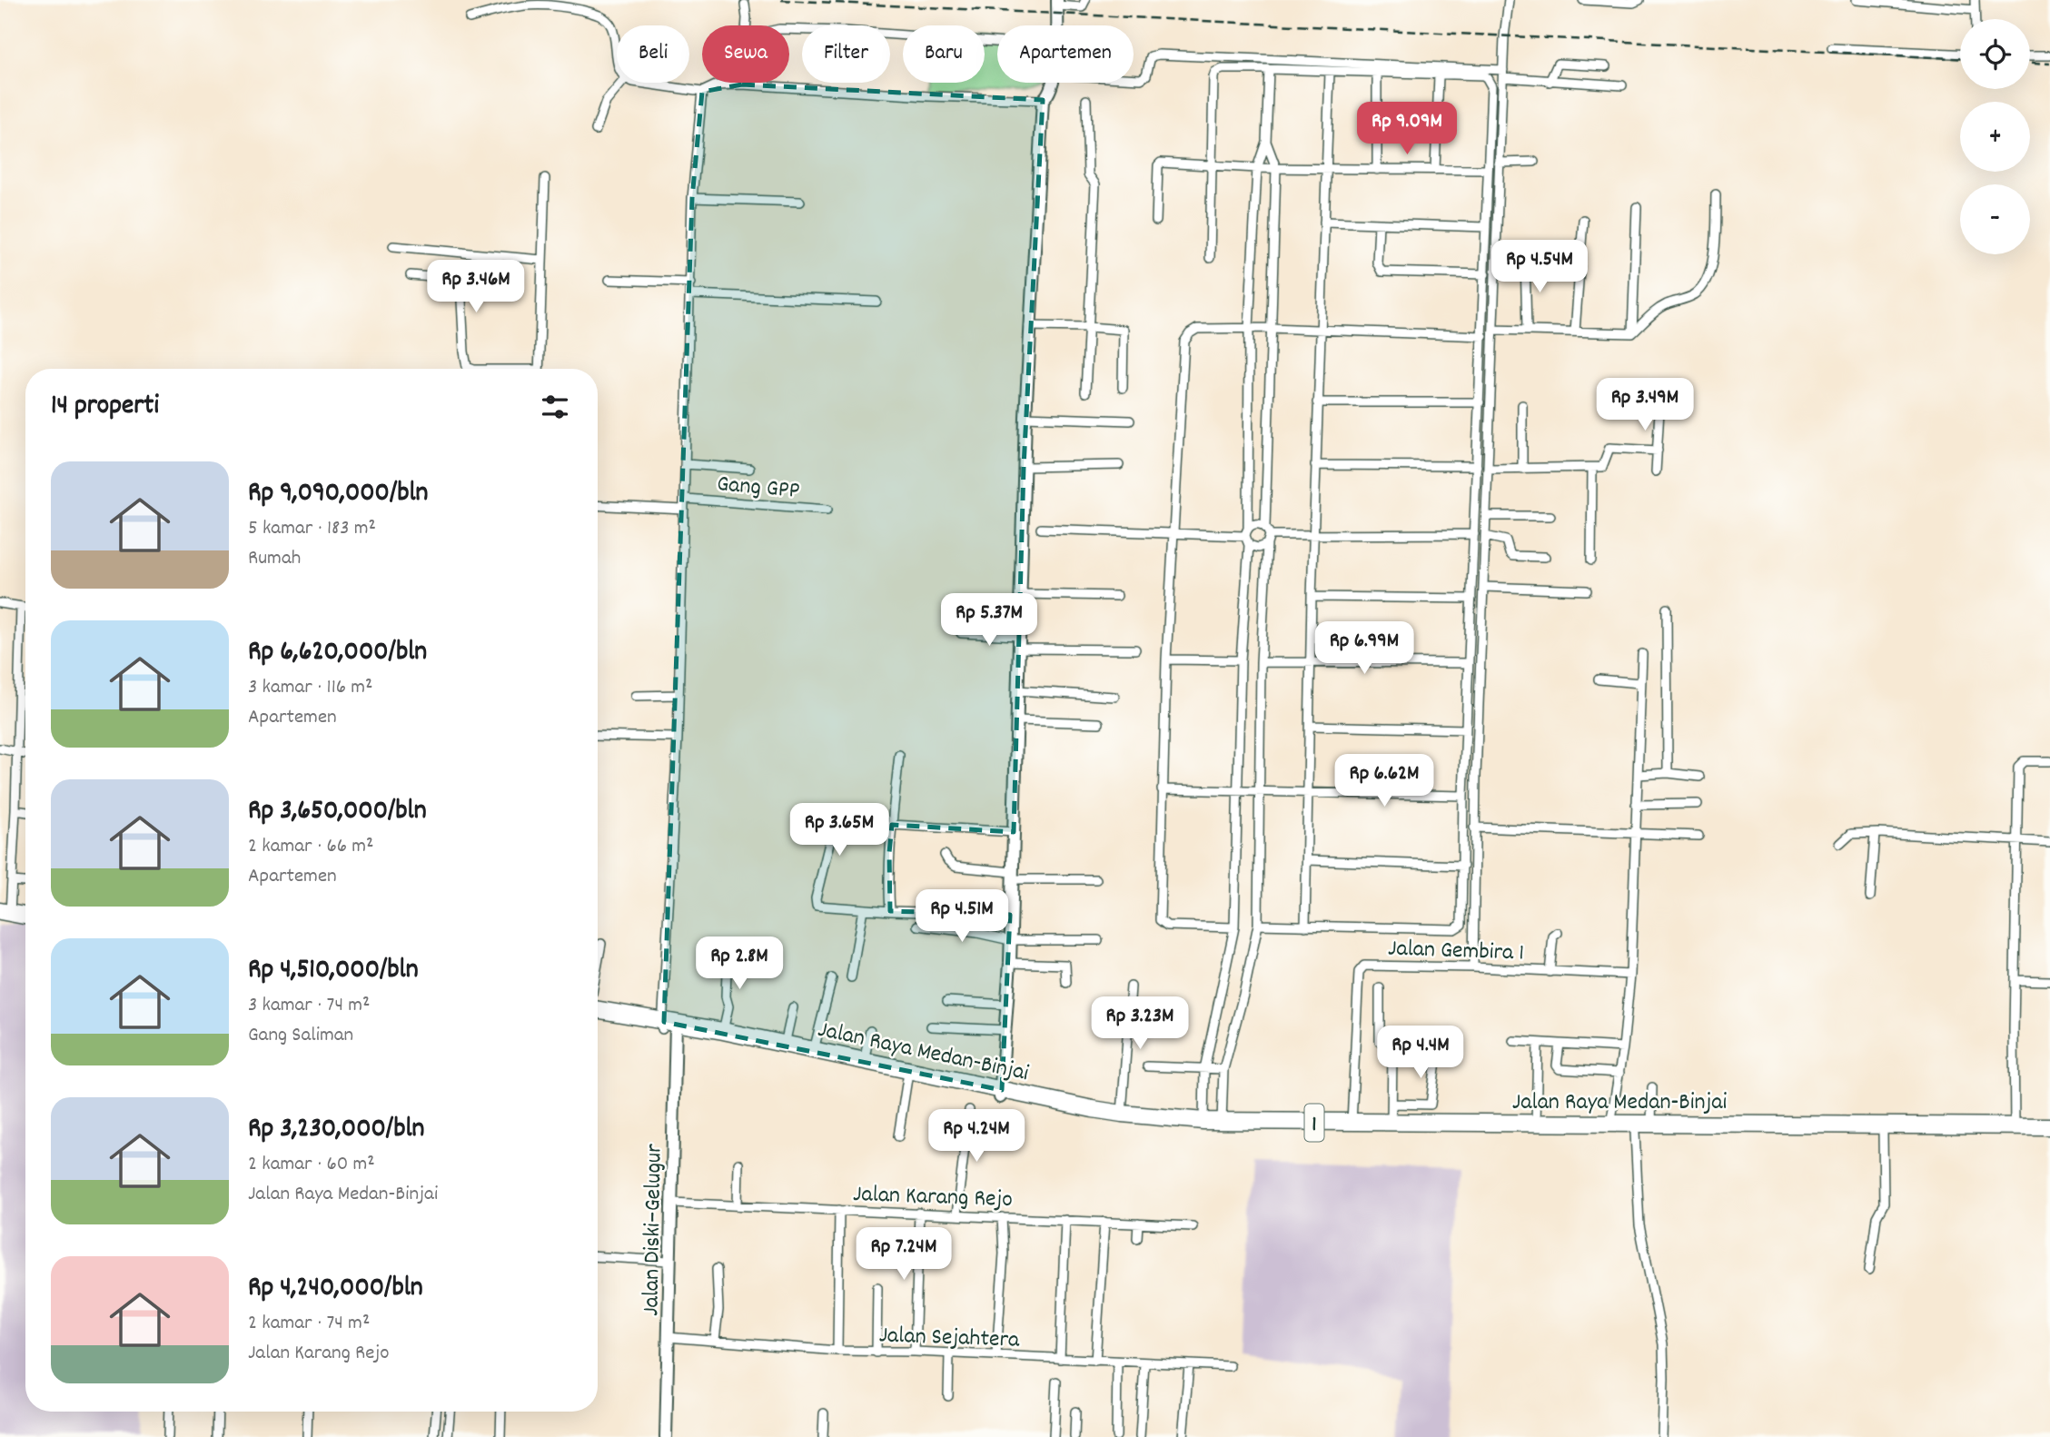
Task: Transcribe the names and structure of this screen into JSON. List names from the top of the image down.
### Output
{
  "streets": {
    "highway": ["Jalan Raya Medan-Binjai", "1"],
    "main road": ["Jalan Diski–Gelugur"],
    "street": [
      "Gang GPP",
      "Jalan Gembira 1",
      "Jalan Karang Rejo",
      "Jalan Sejahtera"
    ]
  },
  "crossings": [
    ["Jalan Gembira 1", "Jalan Raya Medan-Binjai"],
    ["Jalan Raya Medan-Binjai", "Jalan Diski–Gelugur"],
    ["Jalan Karang Rejo", "Jalan Diski–Gelugur"],
    ["Jalan Diski–Gelugur", "Jalan Sejahtera"]
  ],
  "page": {
    "map_buttons": ["+", "−"],
    "chip": [
      "Beli",
      "Sewa",
      "Filter",
      "Baru",
      "Apartemen"
    ],
    "price": [
      "Rp 9.09M",
      "Rp 4.54M",
      "Rp 3.46M",
      "Rp 3.49M",
      "Rp 5.37M",
      "Rp 6.99M",
      "Rp 6.62M",
      "Rp 3.65M",
      "Rp 4.51M",
      "Rp 2.8M",
      "Rp 3.23M",
      "Rp 4.4M",
      "Rp 4.24M",
      "Rp 7.24M"
    ],
    "heading": "14 properti",
    "list": [
      {
        "name": "Rp 9,090,000/bln",
        "note": "5 kamar · 183 m² · Rumah"
      },
      {
        "name": "Rp 6,620,000/bln",
        "note": "3 kamar · 116 m² · Apartemen"
      },
      {
        "name": "Rp 3,650,000/bln",
        "note": "2 kamar · 66 m² · Apartemen"
      },
      {
        "name": "Rp 4,510,000/bln",
        "note": "3 kamar · 74 m² · Gang Saliman"
      },
      {
        "name": "Rp 3,230,000/bln",
        "note": "2 kamar · 60 m² · Jalan Raya Medan-Binjai"
      },
      {
        "name": "Rp 4,240,000/bln",
        "note": "2 kamar · 74 m² · Jalan Karang Rejo"
      }
    ]
  }
}
